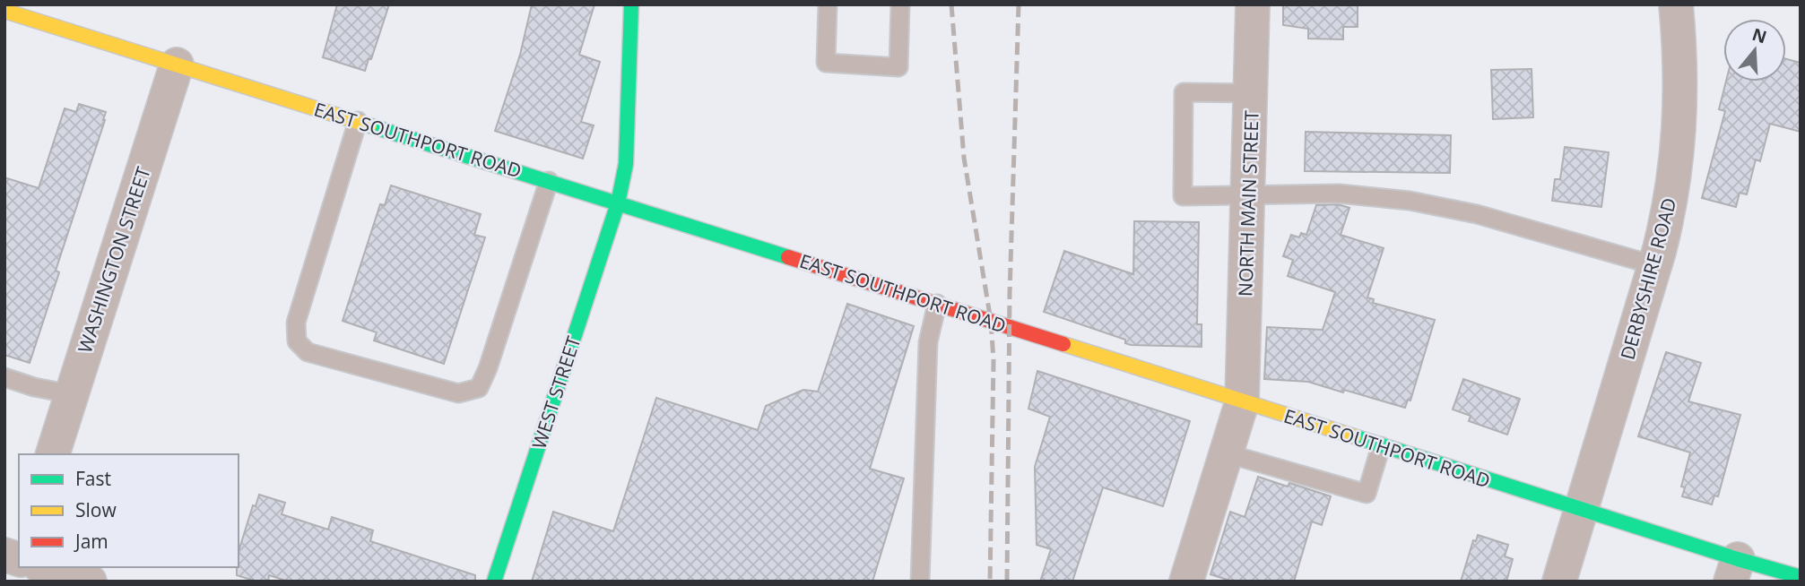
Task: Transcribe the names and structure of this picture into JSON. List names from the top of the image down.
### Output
{
  "streets": {
    "main road": ["EAST SOUTHPORT ROAD", "WEST STREET"],
    "street": ["NORTH MAIN STREET", "WASHINGTON STREET", "DERBYSHIRE ROAD"]
  },
  "crossings": [
    ["EAST SOUTHPORT ROAD", "NORTH MAIN STREET"],
    ["EAST SOUTHPORT ROAD", "WASHINGTON STREET"],
    ["EAST SOUTHPORT ROAD", "DERBYSHIRE ROAD"],
    ["EAST SOUTHPORT ROAD", "WEST STREET"]
  ],
  "legend": ["Fast", "Slow", "Jam"],
  "north": "top"
}
